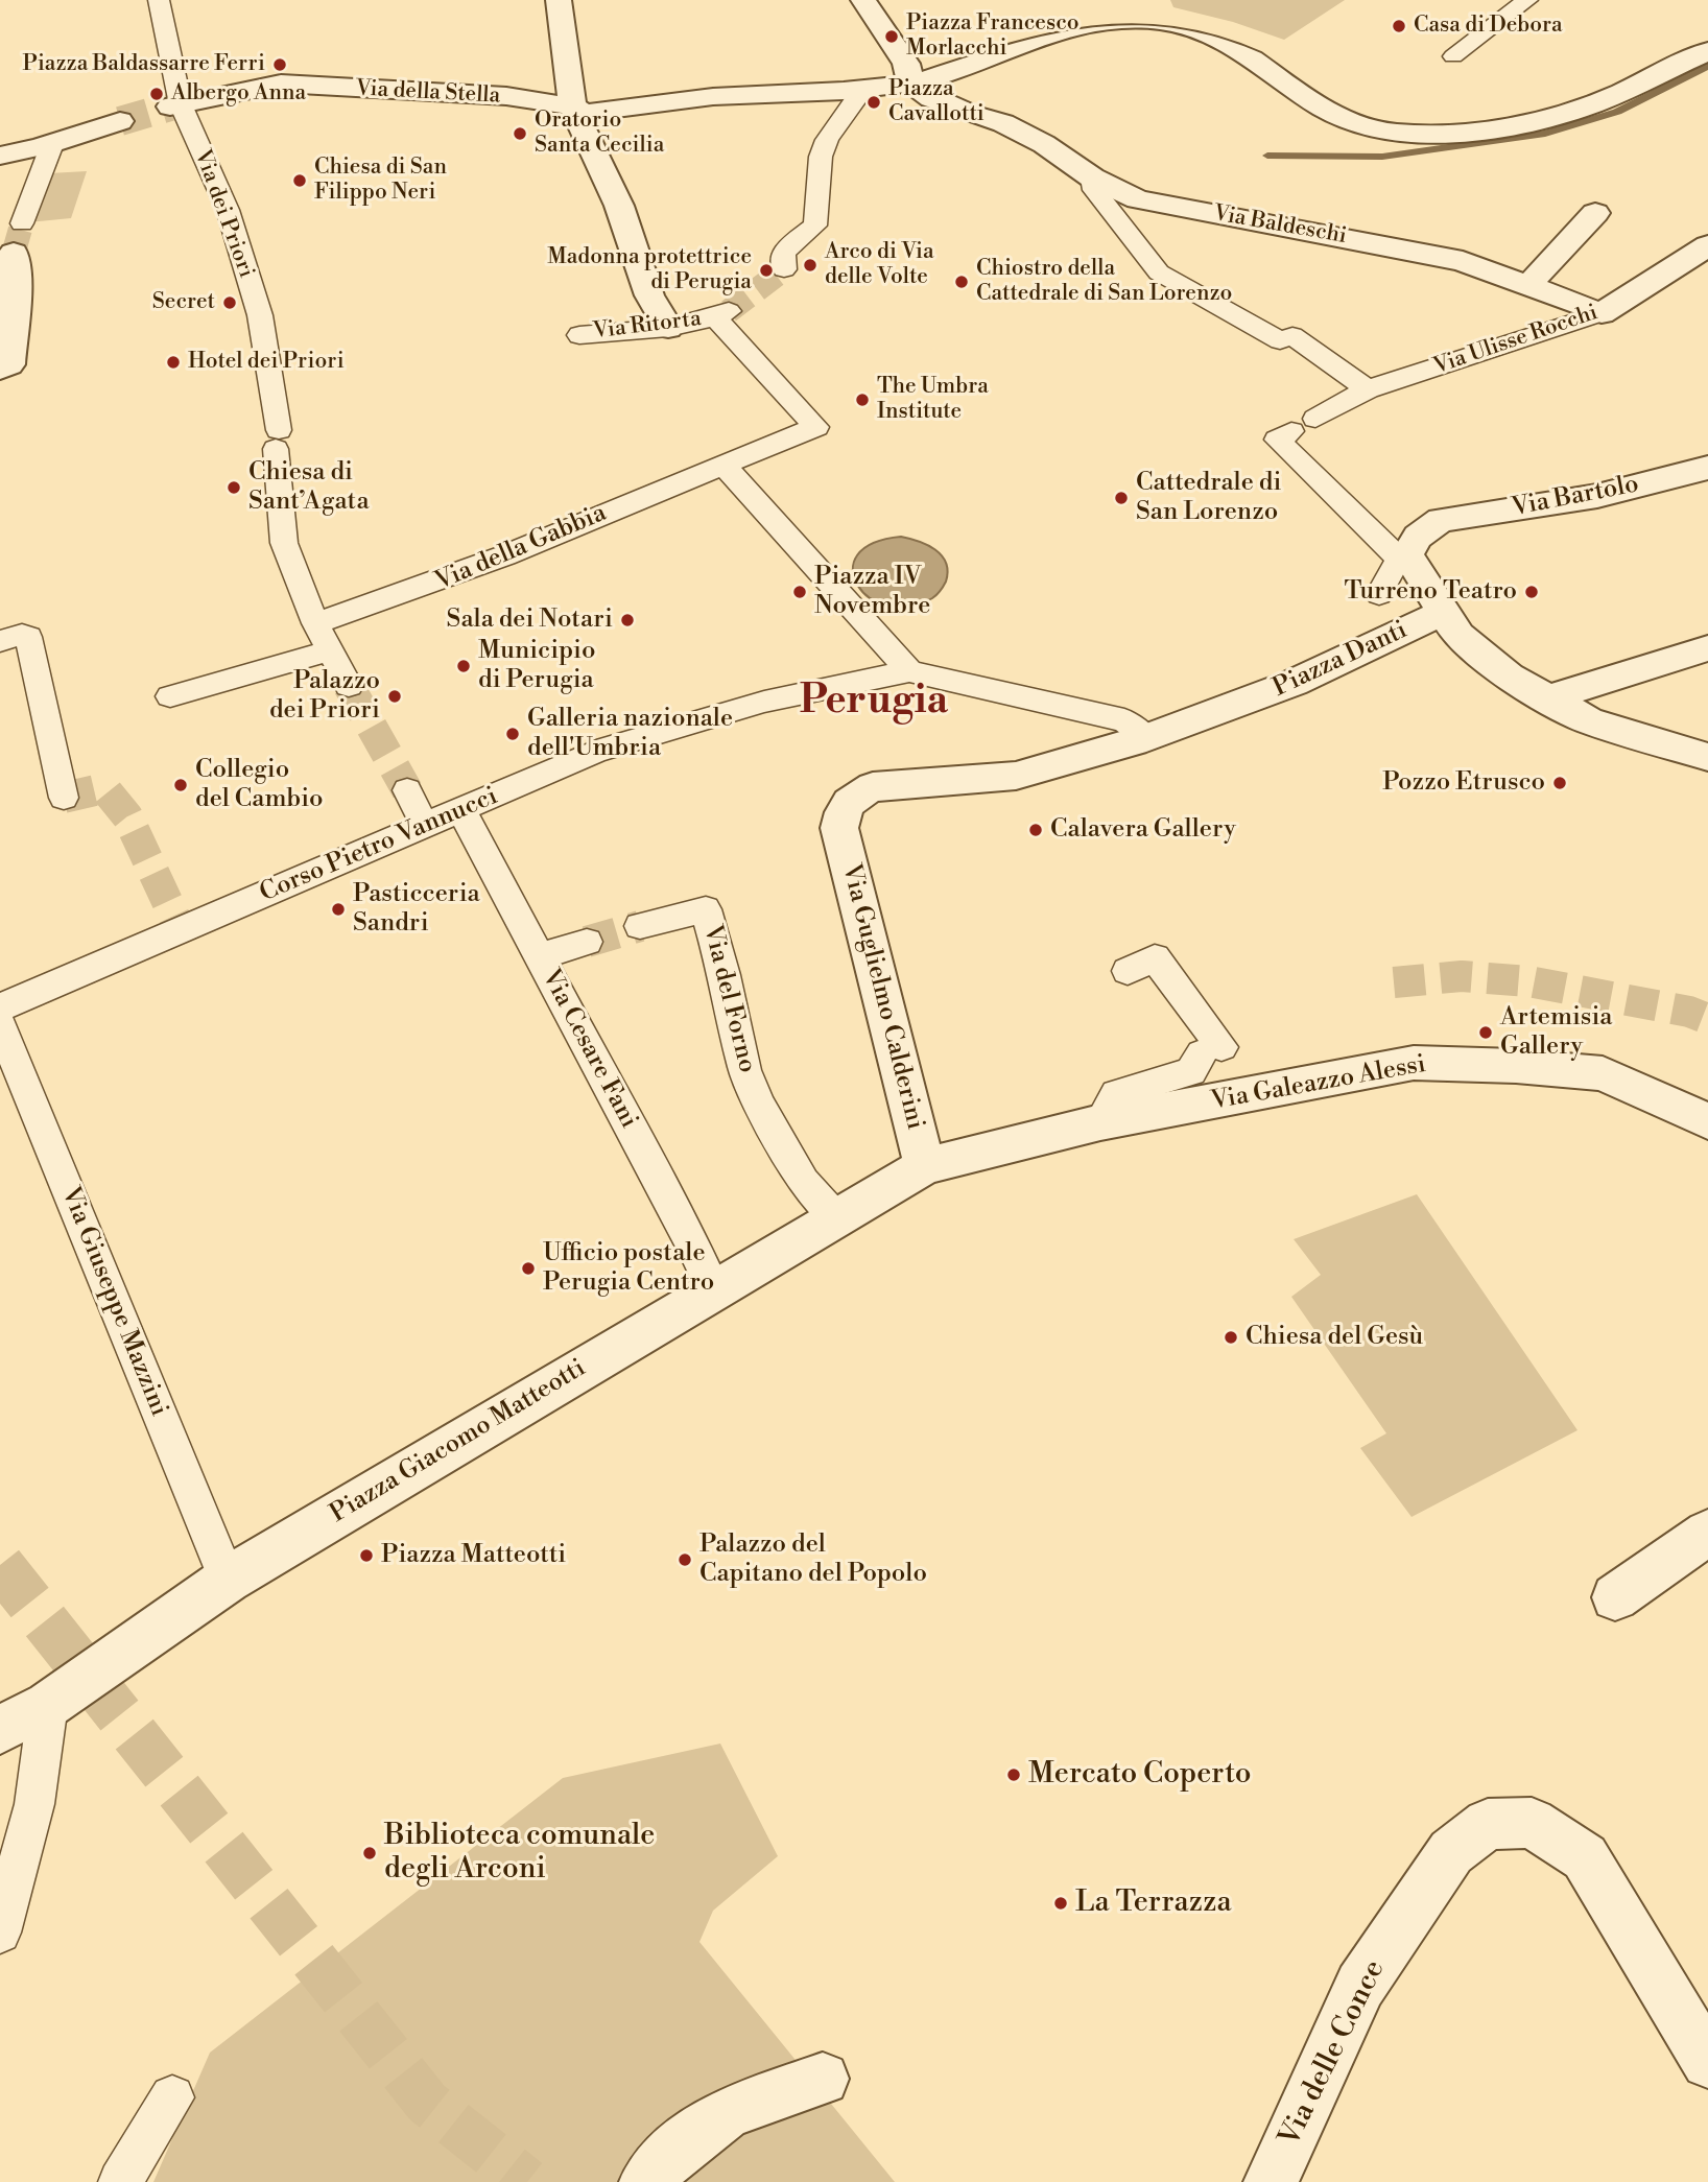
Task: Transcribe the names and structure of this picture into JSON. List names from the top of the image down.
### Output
{
  "streets": {
    "street": [
      "Via della Stella",
      "Via dei Priori",
      "Via Baldeschi",
      "Via Ritorta",
      "Via Ulisse Rocchi",
      "Via Bartolo",
      "Via della Gabbia",
      "Piazza Danti",
      "Corso Pietro Vannucci",
      "Via Guglielmo Calderini",
      "Via del Forno",
      "Via Cesare Fani",
      "Via Galeazzo Alessi",
      "Via Giuseppe Mazzini",
      "Piazza Giacomo Matteotti",
      "Via delle Conce"
    ]
  },
  "crossings": [
    ["Via della Stella", "Via dei Priori"],
    ["Via della Stella", "Via Baldeschi"],
    ["Via dei Priori", "Via della Gabbia"],
    ["Via Baldeschi", "Via Ulisse Rocchi"],
    ["Via Ritorta", "Via della Gabbia"],
    ["Via Bartolo", "Piazza Danti"],
    ["Piazza Danti", "Via Guglielmo Calderini"],
    ["Corso Pietro Vannucci", "Via Cesare Fani"],
    ["Via Guglielmo Calderini", "Via Galeazzo Alessi"],
    ["Via Guglielmo Calderini", "Piazza Giacomo Matteotti"],
    ["Via del Forno", "Piazza Giacomo Matteotti"],
    ["Via Cesare Fani", "Piazza Giacomo Matteotti"],
    ["Via Galeazzo Alessi", "Piazza Giacomo Matteotti"],
    ["Via Giuseppe Mazzini", "Piazza Giacomo Matteotti"]
  ],
  "districts": ["Perugia"],
  "places": [
    "Casa di Debora",
    "Piazza Francesco Morlacchi",
    "Piazza Baldassarre Ferri",
    "Albergo Anna",
    "Piazza Cavallotti",
    "Oratorio Santa Cecilia",
    "Chiesa di San Filippo Neri",
    "Arco di Via delle Volte",
    "Madonna protettrice di Perugia",
    "Chiostro della Cattedrale di San Lorenzo",
    "Secret",
    "Hotel dei Priori",
    "The Umbra Institute",
    "Chiesa di Sant’Agata",
    "Cattedrale di San Lorenzo",
    "Piazza IV Novembre",
    "Turreno Teatro",
    "Sala dei Notari",
    "Municipio di Perugia",
    "Palazzo dei Priori",
    "Galleria nazionale dell'Umbria",
    "Pozzo Etrusco",
    "Collegio del Cambio",
    "Calavera Gallery",
    "Pasticceria Sandri",
    "Artemisia Gallery",
    "Ufficio postale Perugia Centro",
    "Chiesa del Gesù",
    "Piazza Matteotti",
    "Palazzo del Capitano del Popolo",
    "Mercato Coperto",
    "Biblioteca comunale degli Arconi",
    "La Terrazza"
  ]
}
